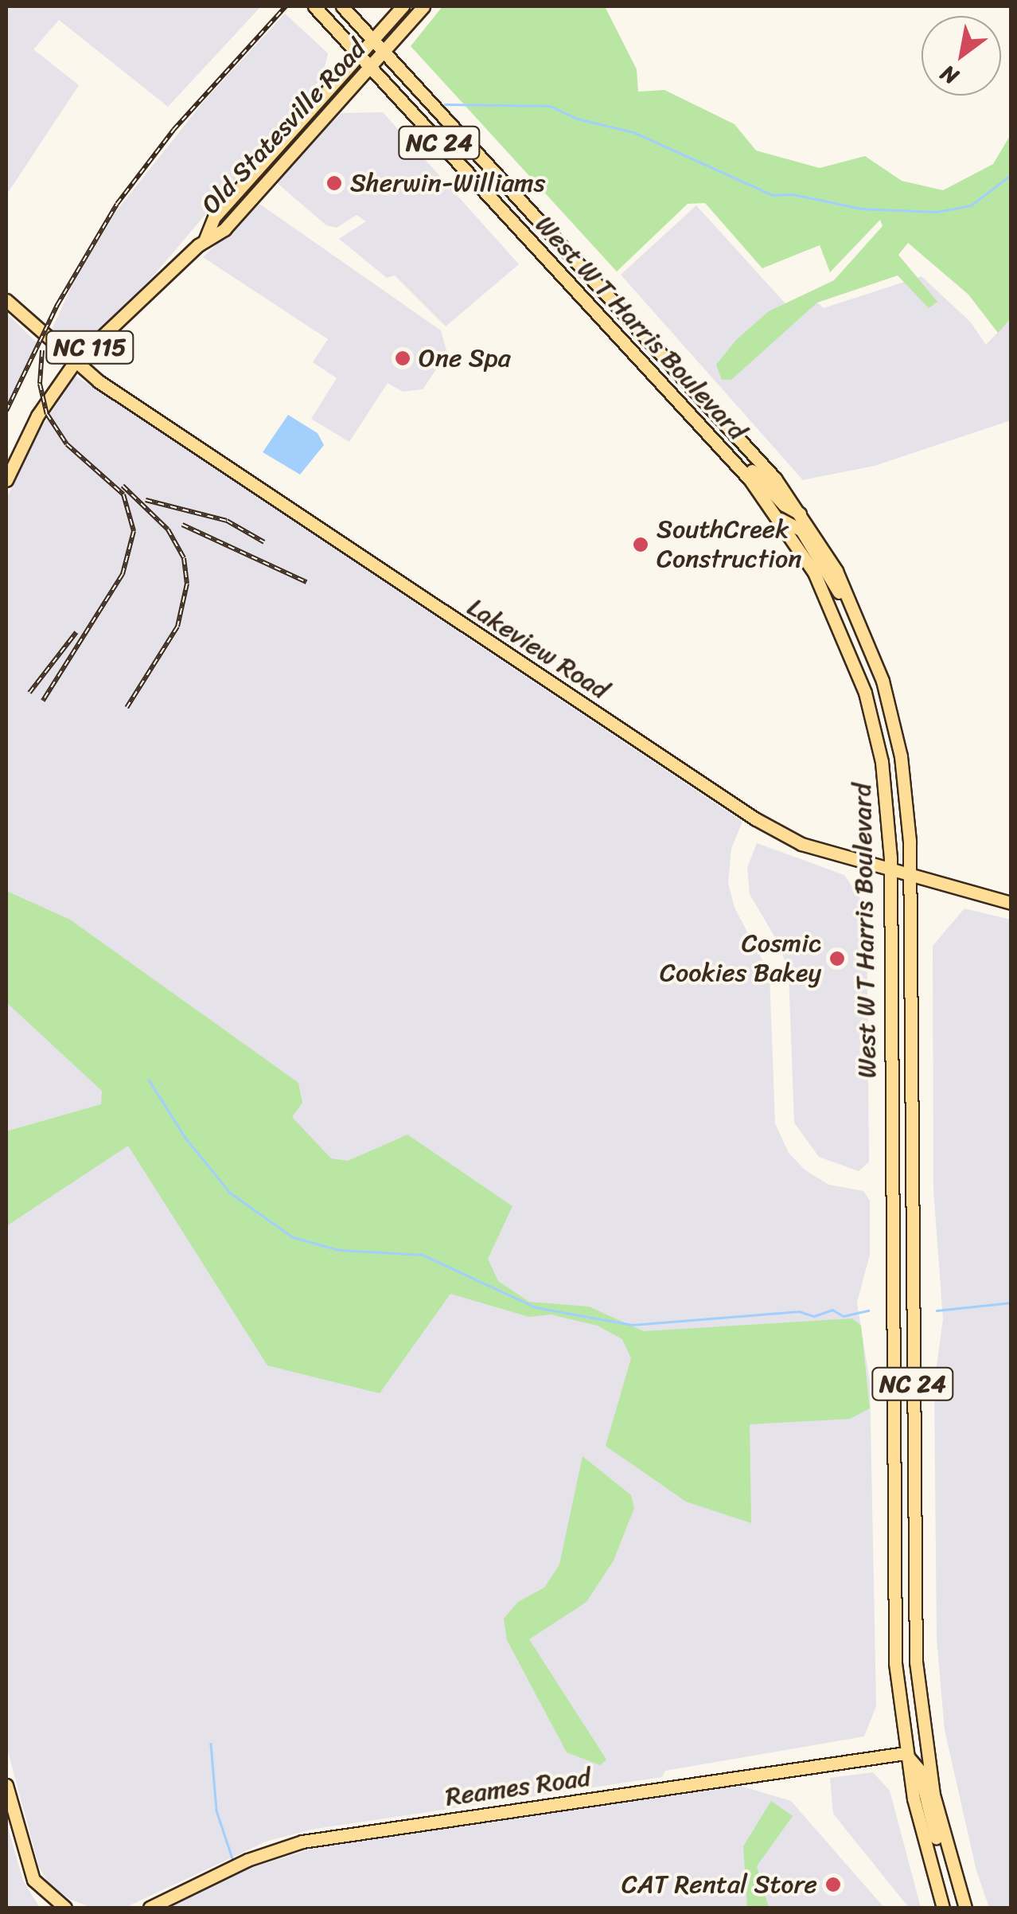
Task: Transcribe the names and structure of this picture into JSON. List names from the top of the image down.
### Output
{
  "streets": {
    "main road": [
      "Old Statesville Road",
      "NC 24",
      "West W T Harris Boulevard",
      "NC 115",
      "Lakeview Road",
      "Reames Road"
    ]
  },
  "crossings": [
    ["Old Statesville Road", "West W T Harris Boulevard"],
    ["Old Statesville Road", "Lakeview Road"],
    ["West W T Harris Boulevard", "Lakeview Road"],
    ["West W T Harris Boulevard", "Reames Road"]
  ],
  "places": [
    "Sherwin-Williams",
    "One Spa",
    "SouthCreek Construction",
    "Cosmic Cookies Bakey",
    "CAT Rental Store"
  ],
  "north": "bottom left"
}
